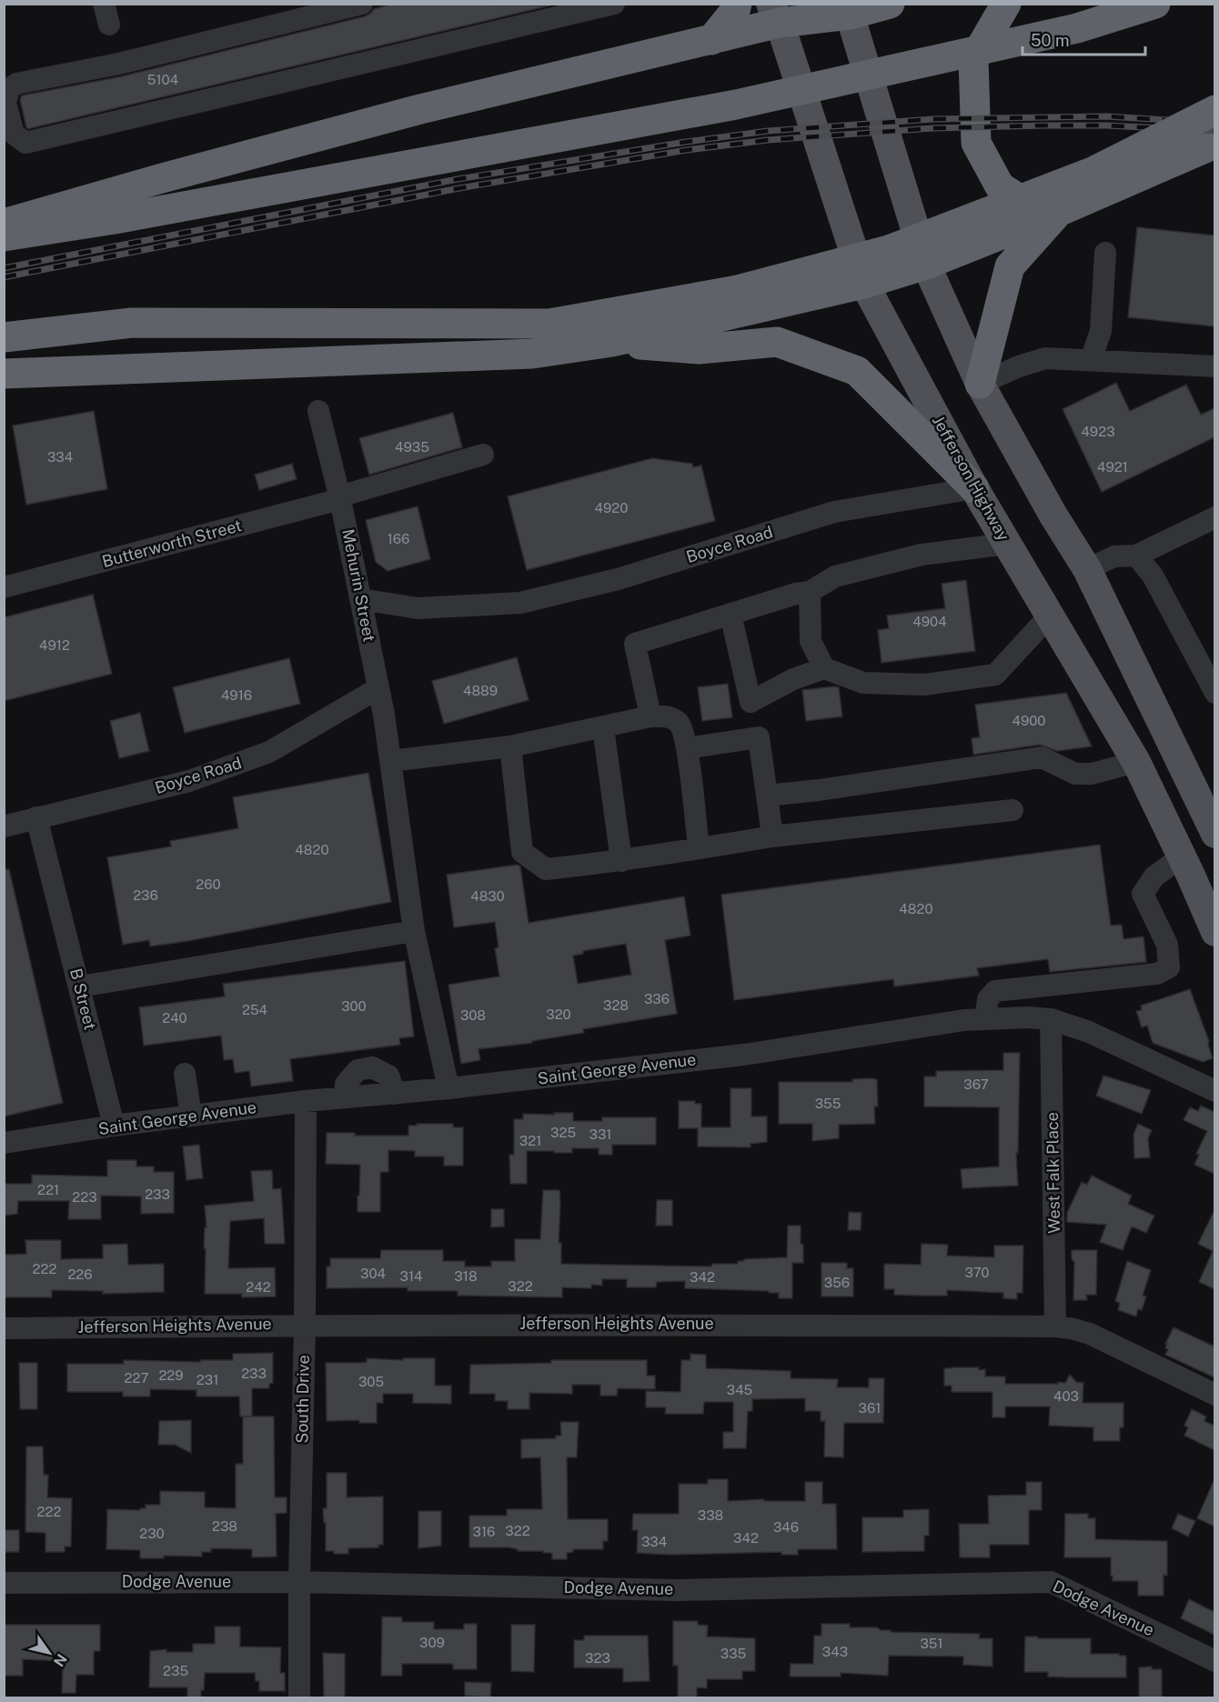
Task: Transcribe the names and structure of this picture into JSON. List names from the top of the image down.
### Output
{
  "streets": {
    "main road": ["Jefferson Highway"],
    "street": [
      "Butterworth Street",
      "Boyce Road",
      "Mehurin Street",
      "B Street",
      "Saint George Avenue",
      "West Falk Place",
      "Jefferson Heights Avenue",
      "South Drive",
      "Dodge Avenue"
    ]
  },
  "crossings": [
    ["Jefferson Highway", "Boyce Road"],
    ["Butterworth Street", "Mehurin Street"],
    ["Boyce Road", "Mehurin Street"],
    ["Boyce Road", "B Street"],
    ["Mehurin Street", "Saint George Avenue"],
    ["B Street", "Saint George Avenue"],
    ["Saint George Avenue", "West Falk Place"],
    ["Saint George Avenue", "South Drive"],
    ["West Falk Place", "Jefferson Heights Avenue"],
    ["Jefferson Heights Avenue", "South Drive"],
    ["South Drive", "Dodge Avenue"]
  ],
  "house_numbers": [
    "5104",
    "4923",
    "4935",
    "334",
    "4921",
    "4920",
    "166",
    "4904",
    "4912",
    "4889",
    "4916",
    "4900",
    "4820",
    "260",
    "236",
    "4830",
    "4820",
    "336",
    "328",
    "300",
    "254",
    "320",
    "308",
    "240",
    "367",
    "355",
    "325",
    "331",
    "321",
    "221",
    "233",
    "223",
    "222",
    "370",
    "304",
    "226",
    "314",
    "318",
    "342",
    "356",
    "322",
    "242",
    "233",
    "229",
    "227",
    "231",
    "305",
    "345",
    "403",
    "361",
    "222",
    "338",
    "238",
    "346",
    "322",
    "316",
    "230",
    "342",
    "334",
    "309",
    "351",
    "343",
    "335",
    "323",
    "235"
  ],
  "scale_bar": "50 m",
  "north": "bottom right"
}
